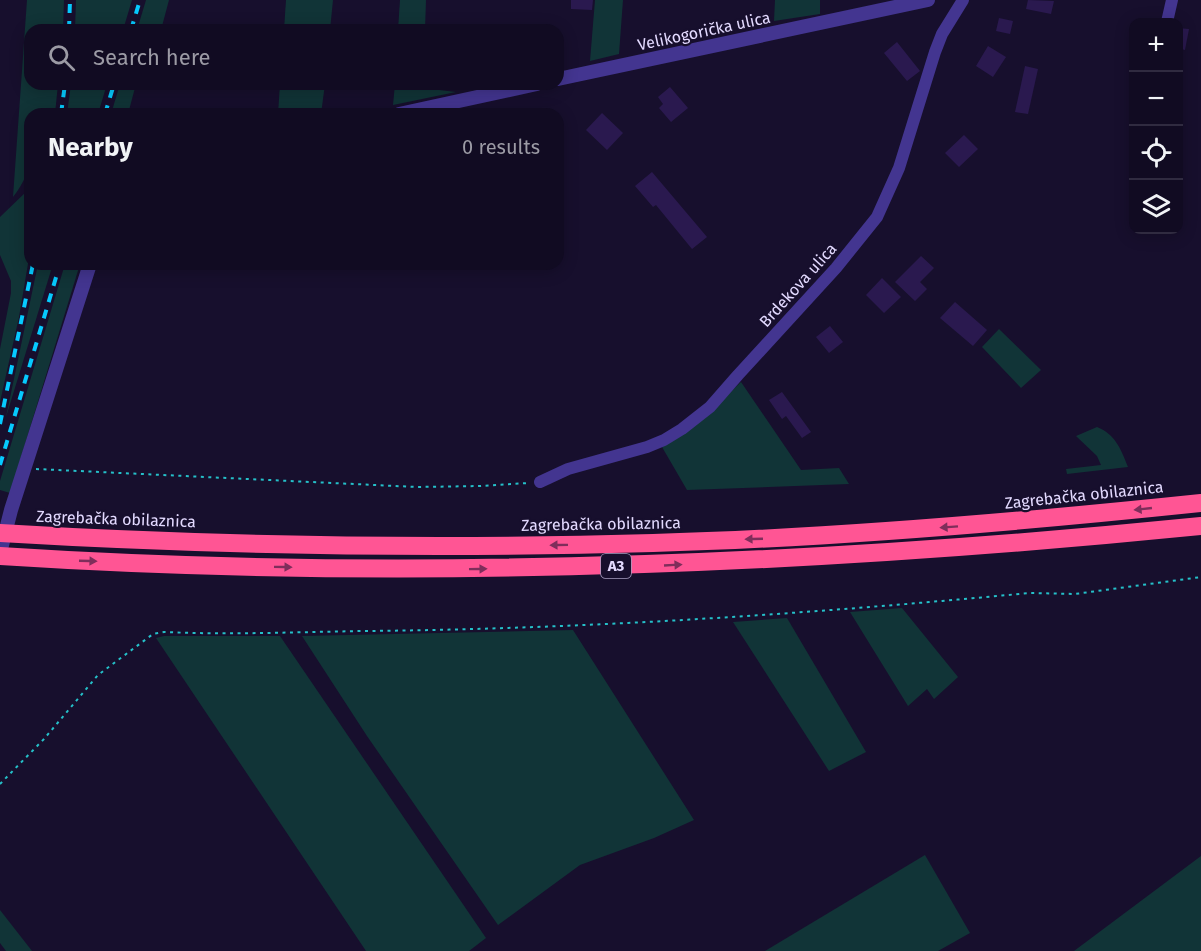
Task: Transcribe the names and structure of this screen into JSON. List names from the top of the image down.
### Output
{
  "streets": {
    "highway": ["Zagrebačka obilaznica", "A3"],
    "street": ["Velikogorička ulica", "Brdekova ulica"]
  },
  "page": {
    "map_buttons": ["+", "−"],
    "search": "Search here",
    "heading": ["Nearby", "0 results"]
  }
}
